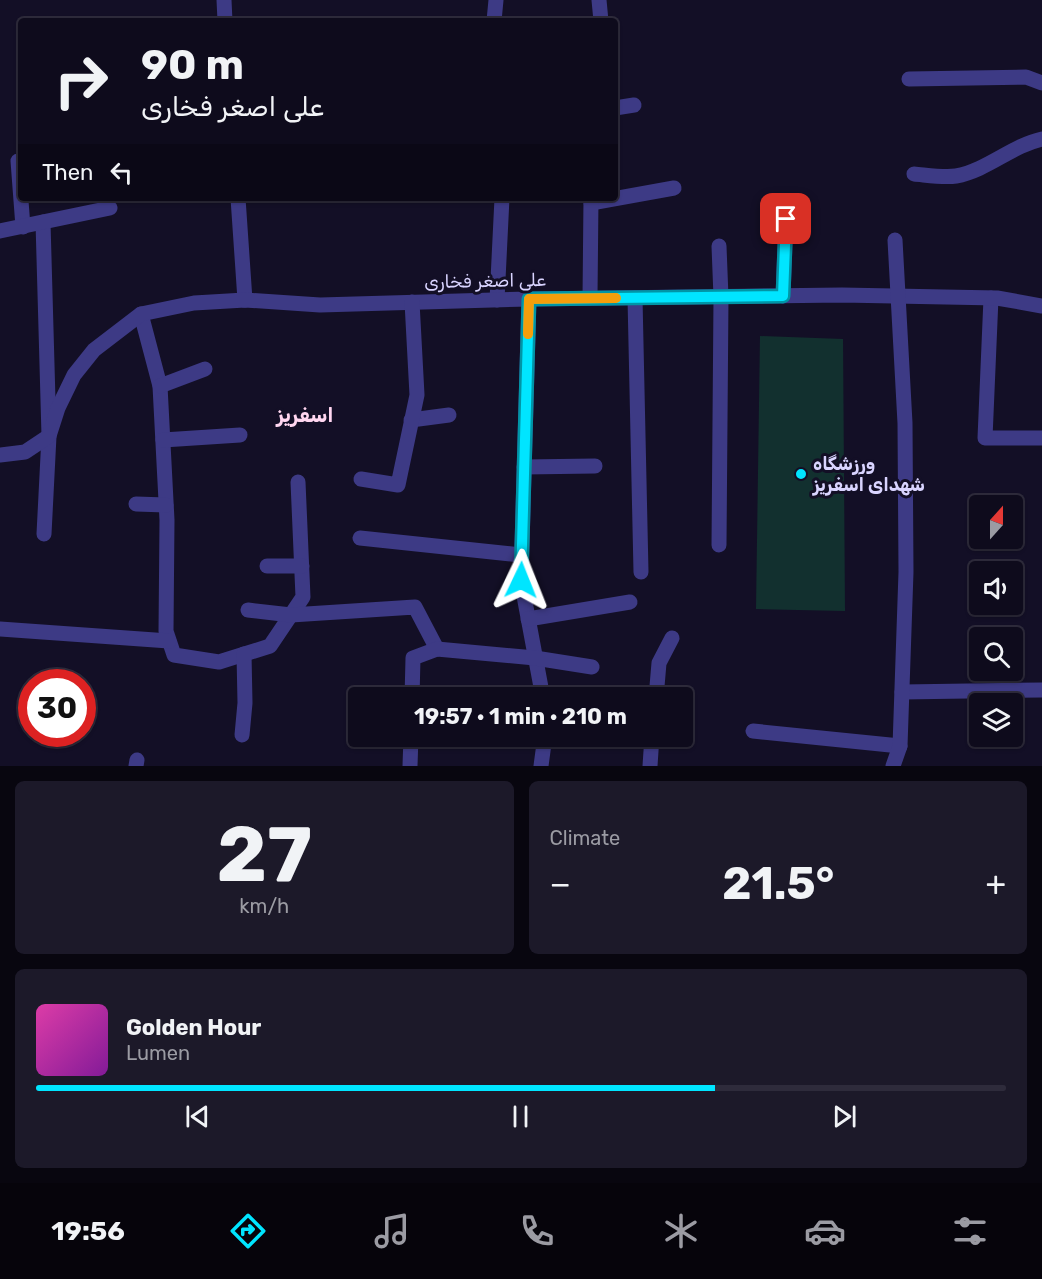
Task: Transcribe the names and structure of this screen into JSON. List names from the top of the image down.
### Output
{
  "streets": {
    "street": ["علی اصغر فخاری"]
  },
  "districts": ["اسفریز"],
  "places": ["ورزشگاه شهدای اسفریز"],
  "north": "top",
  "page": {
    "turn": ["90 m", "علی اصغر فخاری"],
    "then": "Then",
    "limit": "30",
    "trip": "19:57 · 1 min · 210 m",
    "tile": [
      ["27", "km/h"],
      "Climate"
    ],
    "heat": ["−", "21.5°", "+"],
    "song": ["Golden Hour", "Lumen"],
    "tabs": "19:56"
  }
}
